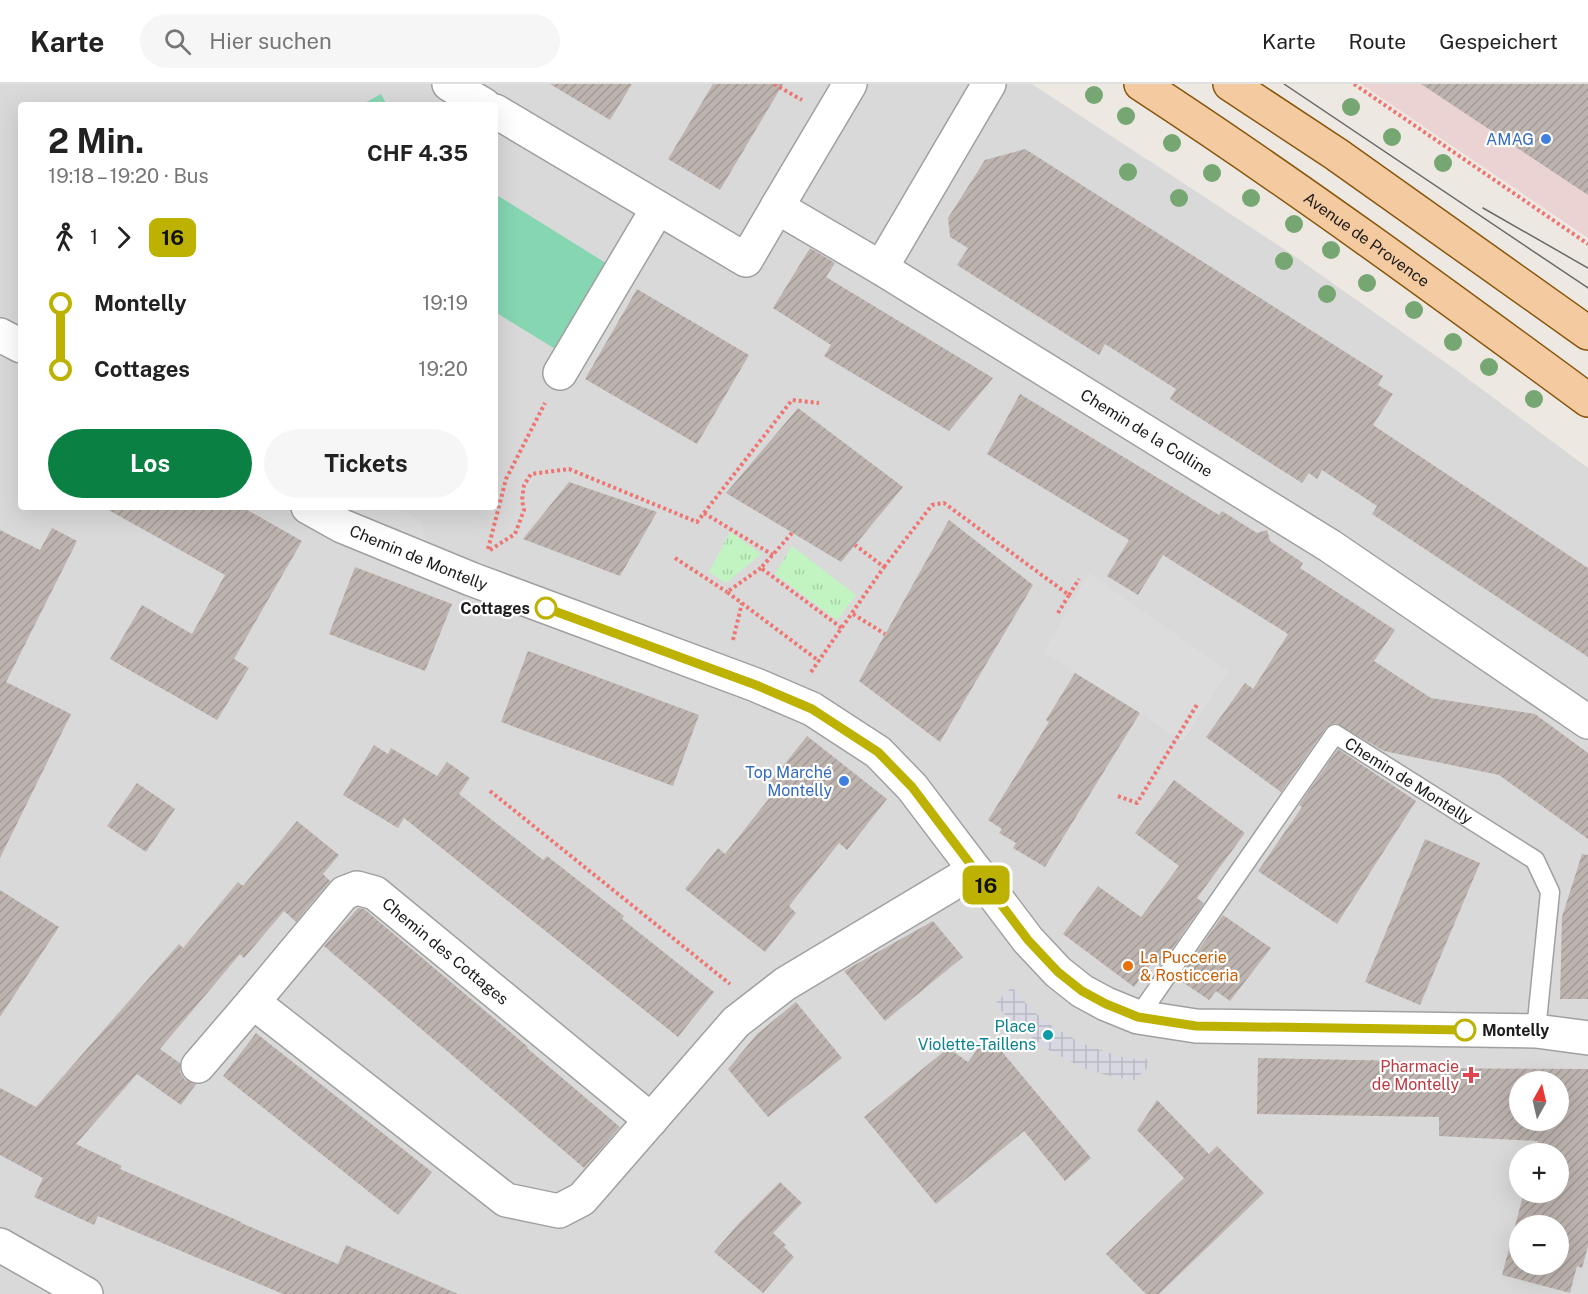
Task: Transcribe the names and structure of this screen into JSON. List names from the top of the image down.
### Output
{
  "streets": {
    "main road": ["Avenue de Provence"],
    "street": ["Chemin de la Colline", "Chemin de Montelly", "Chemin des Cottages"]
  },
  "places": {
    "other": [
      "AMAG",
      "Cottages",
      "Top Marché Montelly",
      "La Puccerie & Rosticceria",
      "Montelly",
      "Place Violette-Taillens"
    ],
    "health": ["Pharmacie de Montelly"]
  },
  "lines": ["bus line 16"],
  "north": "top",
  "page": {
    "header": "Karte",
    "search": "Hier suchen",
    "nav": ["Karte", "Route", "Gespeichert"],
    "on_map": "16",
    "heading": ["2 Min.", "19:18 – 19:20 · Bus", "CHF 4.35"],
    "legs": ["1", "16"],
    "list": [
      {
        "name": "Montelly",
        "value": "19:19"
      },
      {
        "name": "Cottages",
        "value": "19:20"
      }
    ],
    "buttons": ["Los", "Tickets"],
    "map_buttons": ["+", "−"]
  }
}
